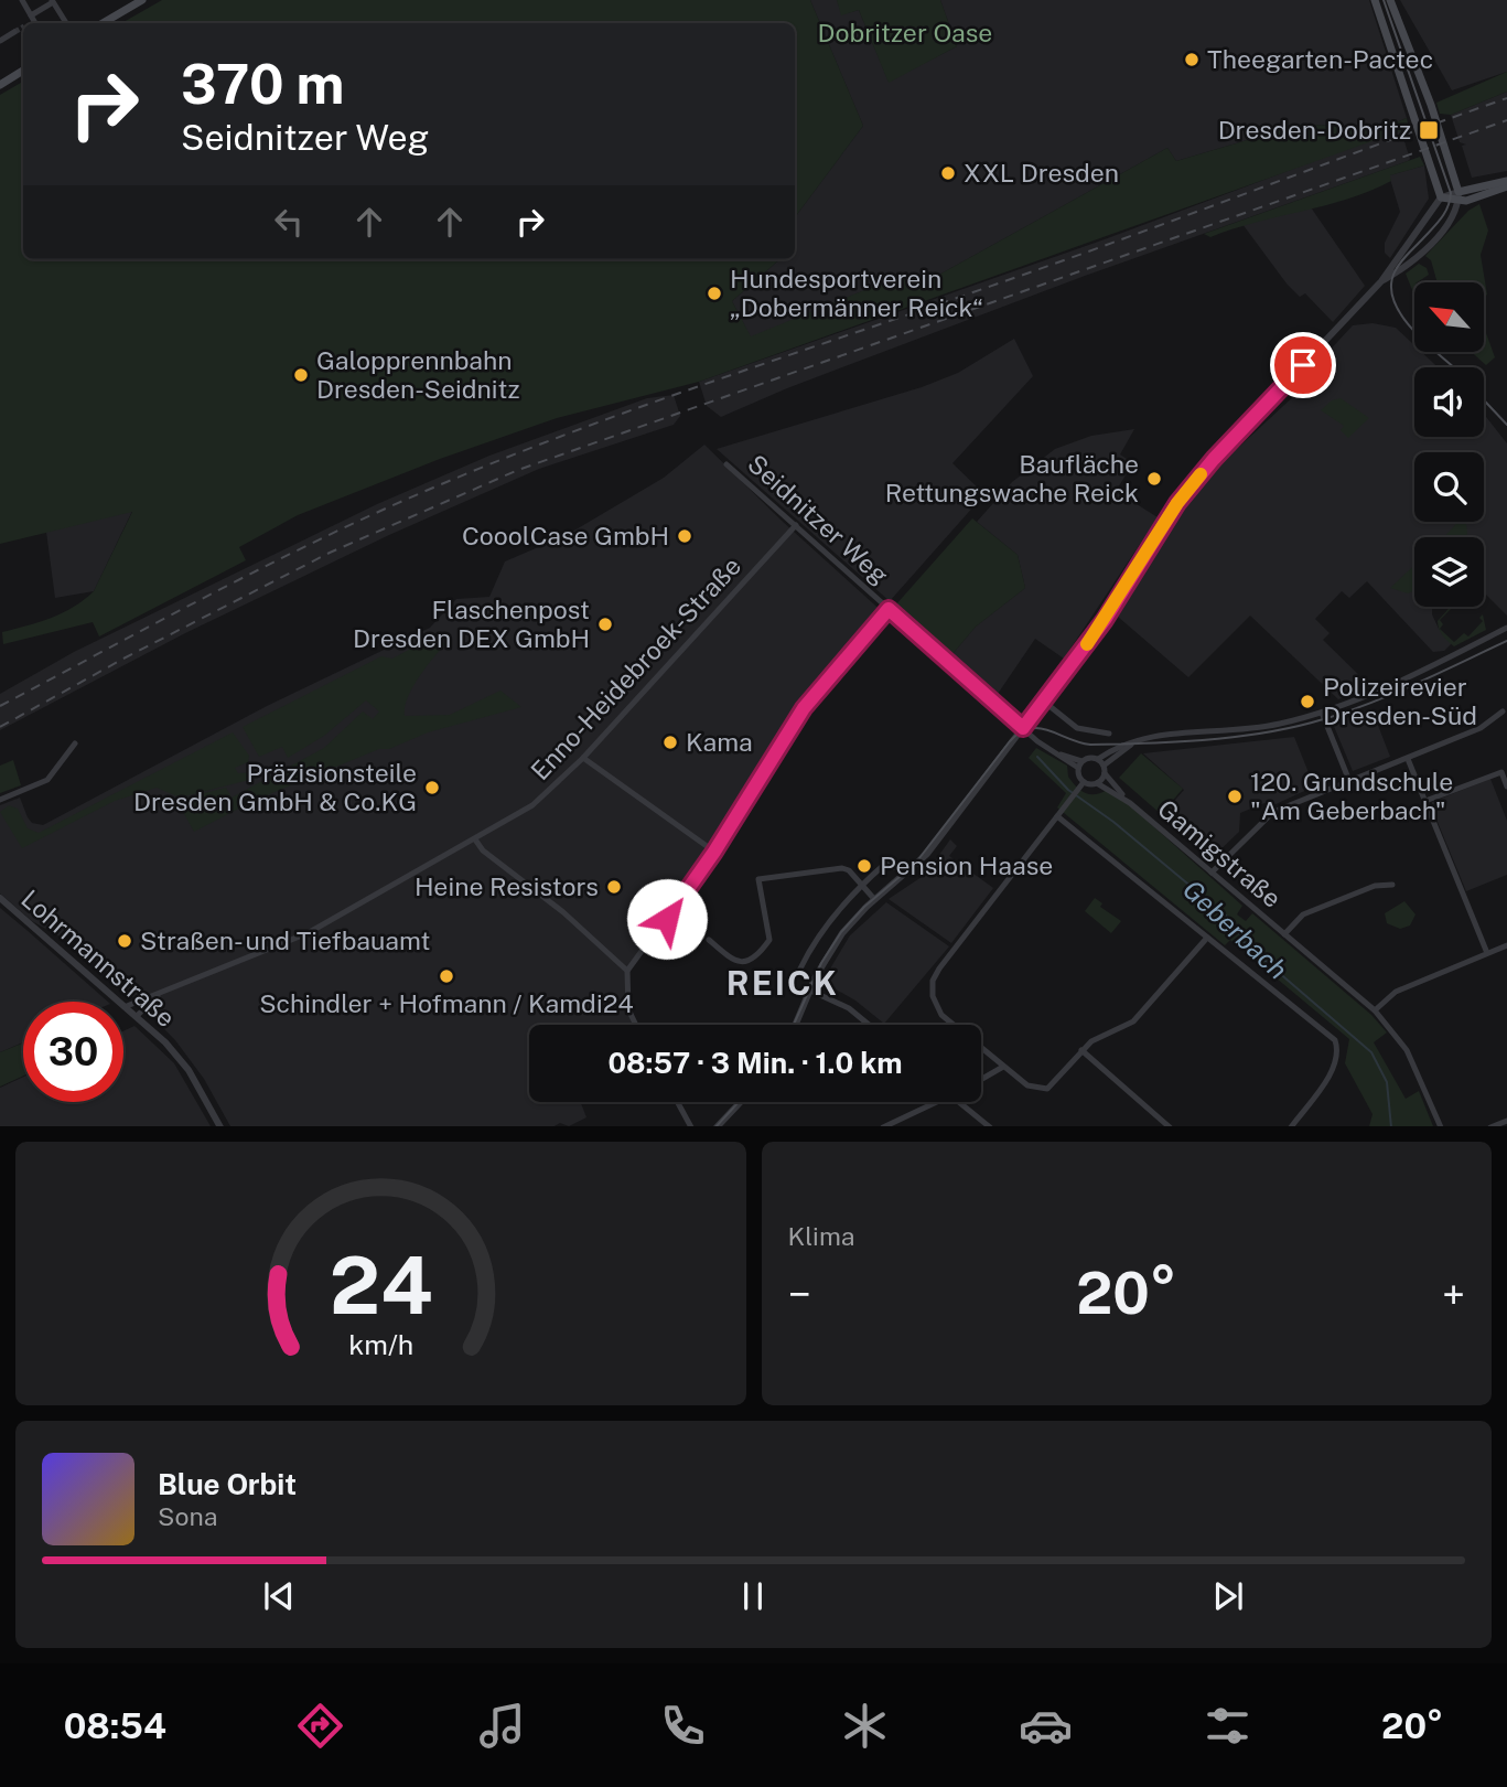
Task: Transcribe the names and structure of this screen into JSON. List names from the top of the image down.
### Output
{
  "streets": {
    "street": [
      "Seidnitzer Weg",
      "Enno-Heidebroek-Straße",
      "Gamigstraße",
      "Lohrmannstraße"
    ]
  },
  "crossings": [
    ["Seidnitzer Weg", "Enno-Heidebroek-Straße"],
    ["Enno-Heidebroek-Straße", "Lohrmannstraße"]
  ],
  "districts": ["REICK"],
  "water": ["Geberbach"],
  "parks": ["Dobritzer Oase"],
  "places": {
    "other": [
      "Theegarten-Pactec",
      "XXL Dresden",
      "Hundesportverein „Dobermänner Reick“",
      "Galopprennbahn Dresden-Seidnitz",
      "Baufläche Rettungswache Reick",
      "CooolCase GmbH",
      "Flaschenpost Dresden DEX GmbH",
      "Polizeirevier Dresden-Süd",
      "Kama",
      "Präzisionsteile Dresden GmbH & Co.KG",
      "120. Grundschule \"Am Geberbach\"",
      "Pension Haase",
      "Heine Resistors",
      "Straßen- und Tiefbauamt",
      "Schindler + Hofmann / Kamdi24"
    ],
    "transit": ["Dresden-Dobritz"]
  },
  "north": "top left",
  "page": {
    "turn": ["370 m", "Seidnitzer Weg"],
    "limit": "30",
    "trip": "08:57 · 3 Min. · 1.0 km",
    "tile": "Klima",
    "heat": ["−", "20°", "+"],
    "song": ["Blue Orbit", "Sona"],
    "tabs": ["08:54", "20°"],
    "gauge": ["24", "km/h"]
  }
}
